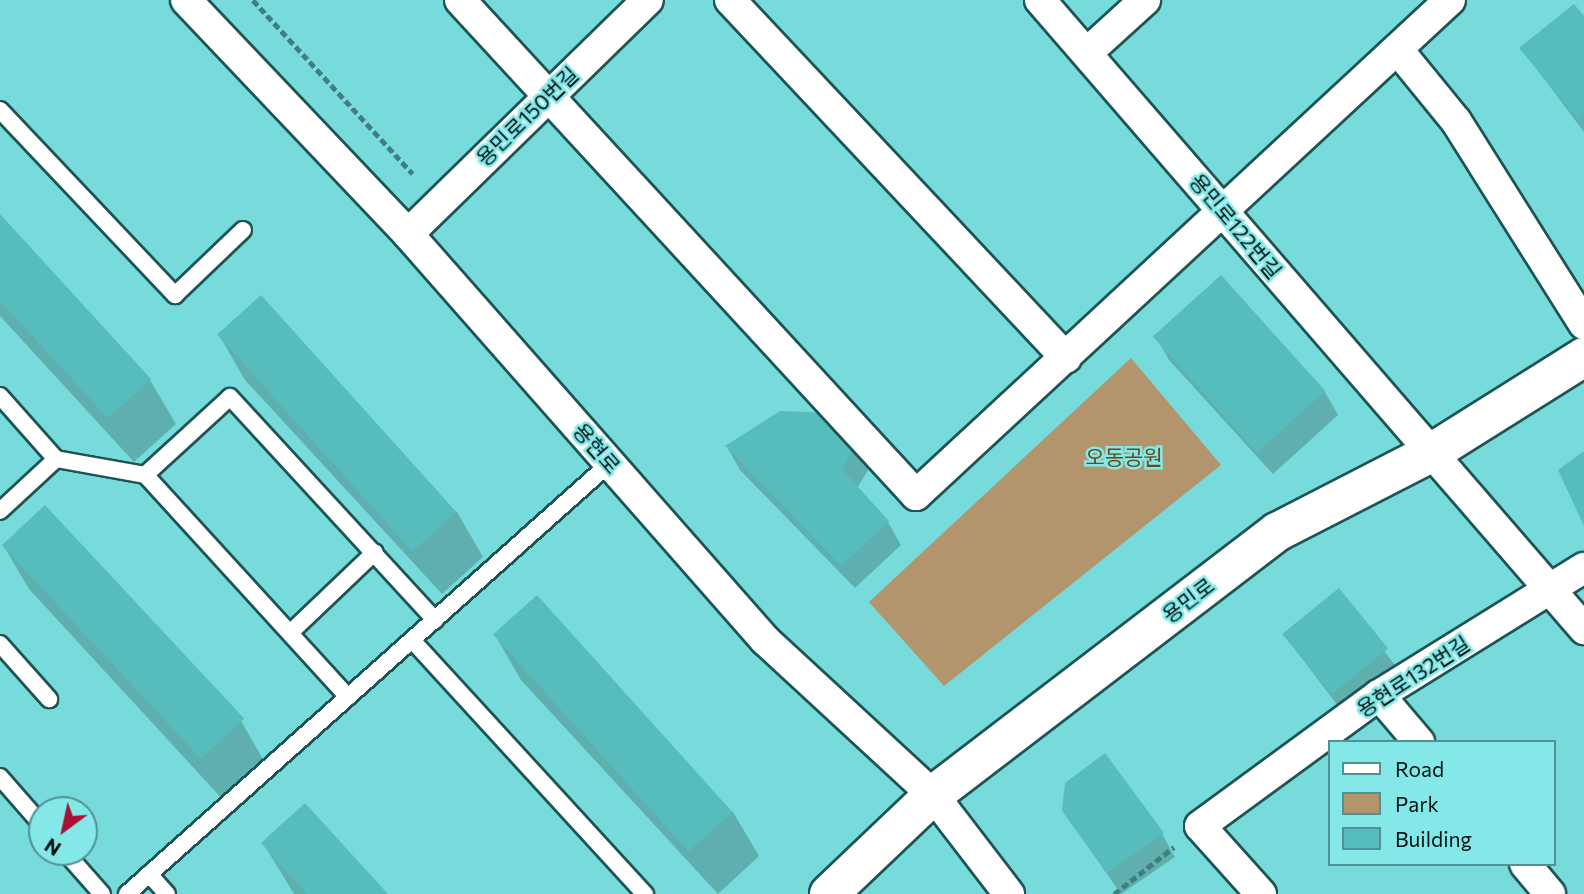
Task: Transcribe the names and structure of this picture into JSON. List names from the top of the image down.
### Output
{
  "streets": {
    "main road": ["용민로"],
    "street": [
      "용민로150번길",
      "용민로122번길",
      "용현로",
      "용현로132번길"
    ]
  },
  "crossings": [
    ["용민로150번길", "용현로"],
    ["용민로122번길", "용민로"],
    ["용민로122번길", "용현로132번길"],
    ["용현로", "용민로"]
  ],
  "parks": ["오동공원"],
  "legend": ["Road", "Park", "Building"],
  "north": "bottom left"
}
